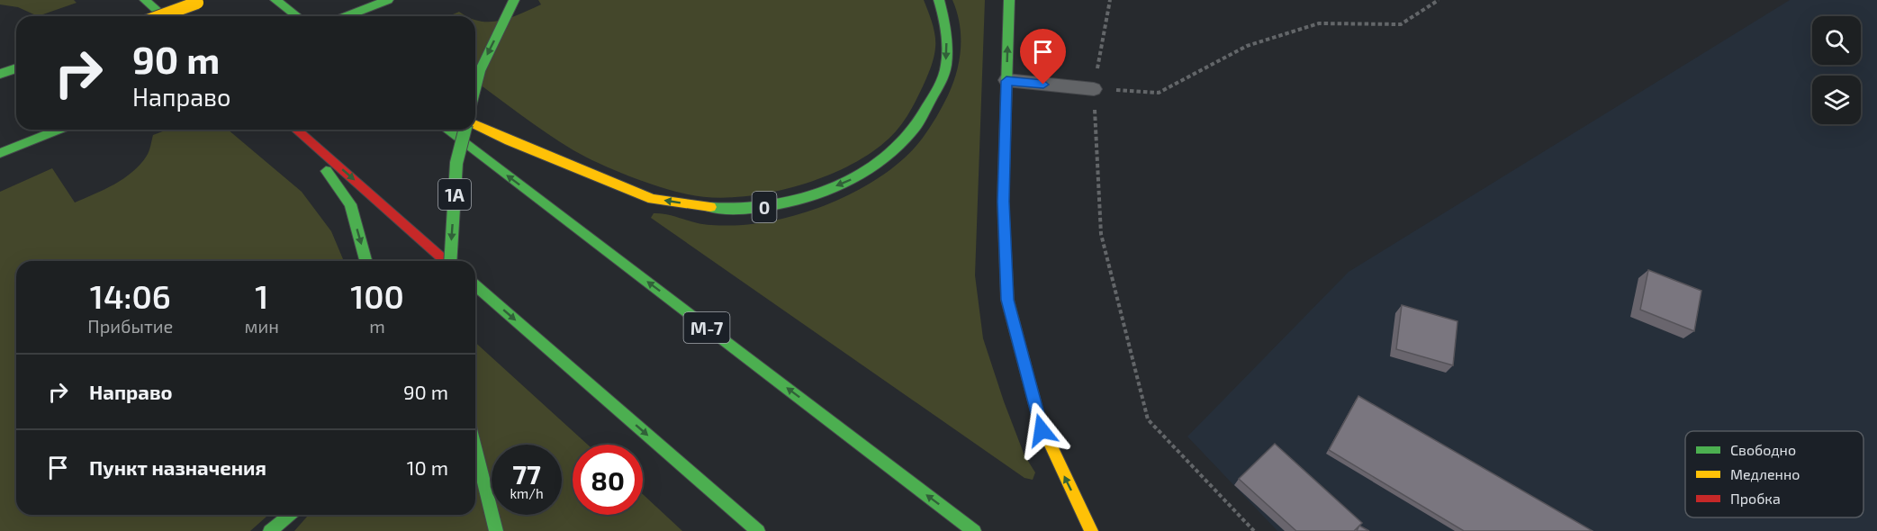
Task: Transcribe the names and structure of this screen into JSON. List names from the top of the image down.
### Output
{
  "streets": {
    "main road": ["1A", "0", "М-7"]
  },
  "legend": ["Свободно", "Медленно", "Пробка"],
  "page": {
    "turn": ["90 m", "Направо"],
    "eta": [
      "14:06",
      "Прибытие",
      "1",
      "мин",
      "100",
      "m"
    ],
    "list": [
      {
        "name": "Направо",
        "value": "90 m"
      },
      {
        "name": "Пункт назначения",
        "value": "10 m"
      }
    ],
    "speed": "77 km/h",
    "limit": "80"
  }
}
